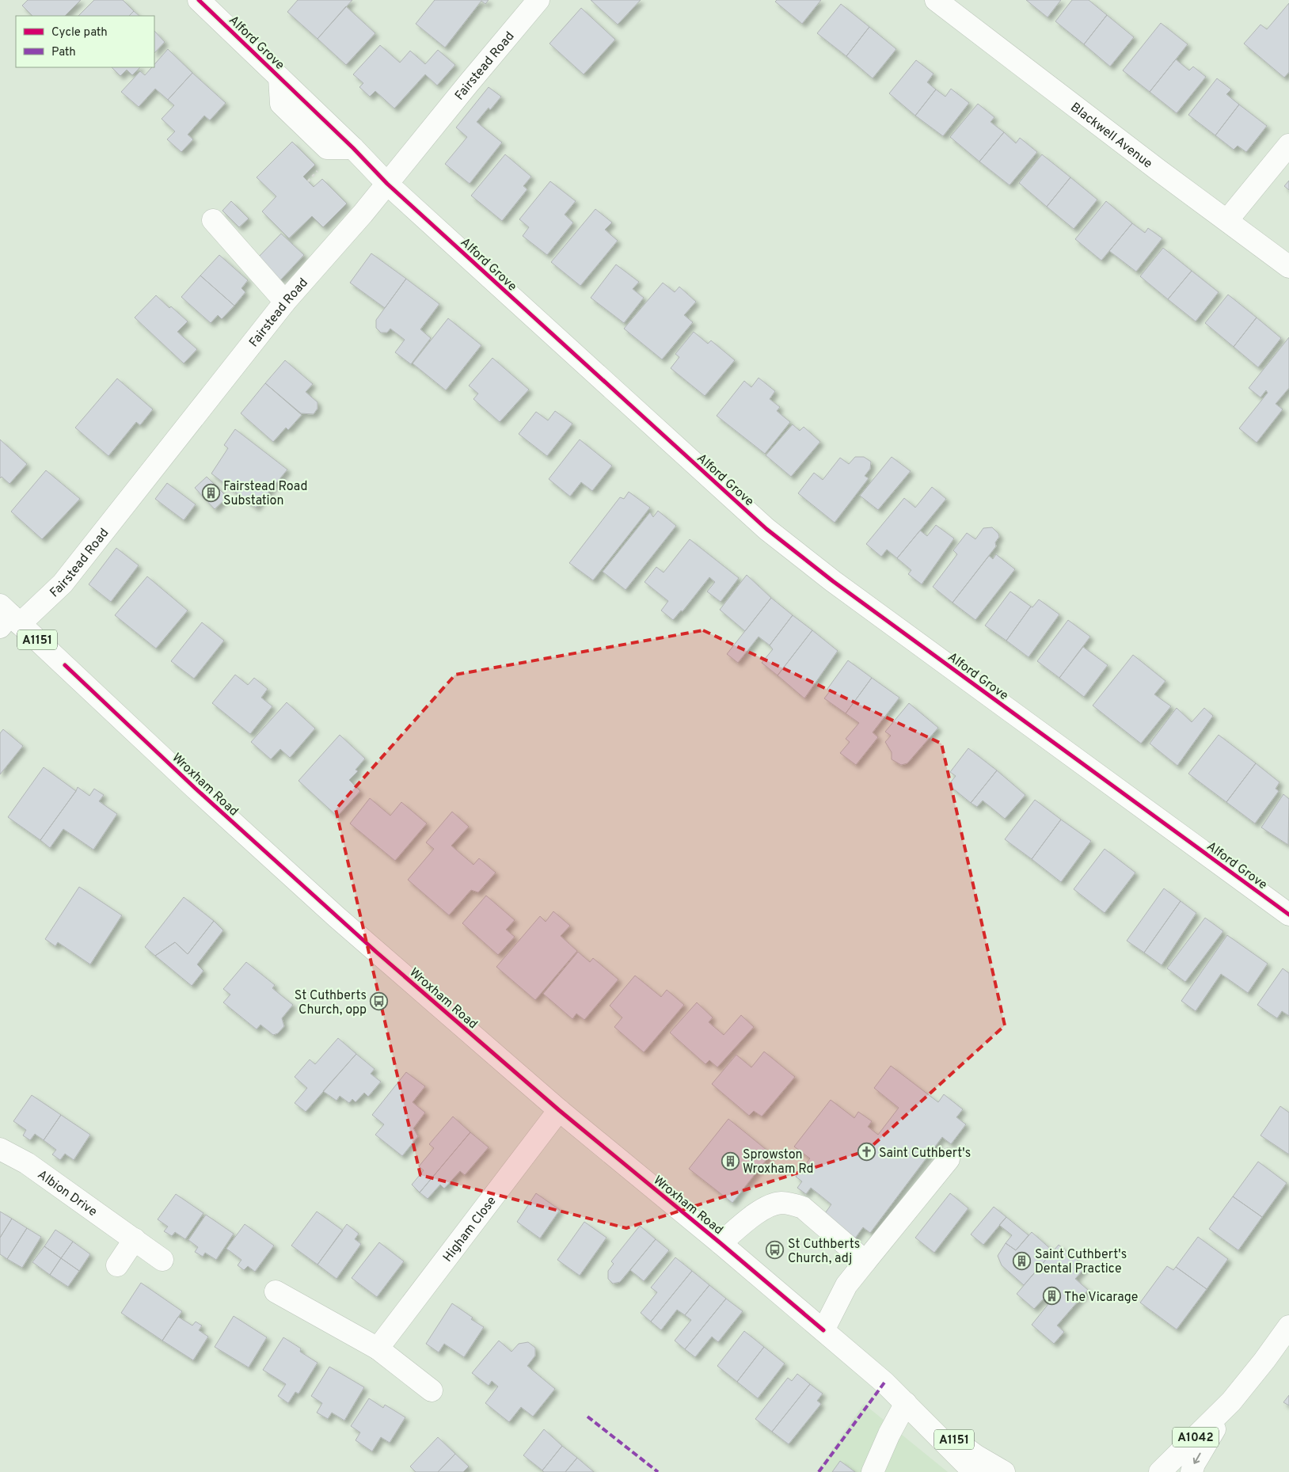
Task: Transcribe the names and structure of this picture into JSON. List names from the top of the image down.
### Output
{
  "streets": {
    "main road": [
      "Alford Grove",
      "Fairstead Road",
      "Blackwell Avenue",
      "A1151",
      "Wroxham Road",
      "Albion Drive",
      "Higham Close",
      "A1042"
    ]
  },
  "crossings": [
    ["Alford Grove", "Fairstead Road"],
    ["Fairstead Road", "Wroxham Road"],
    ["Wroxham Road", "Higham Close"]
  ],
  "places": {
    "building": [
      "Fairstead Road Substation",
      "Sprowston Wroxham Rd",
      "Saint Cuthbert's Dental Practice",
      "The Vicarage"
    ],
    "bus stop": ["St Cuthberts Church, opp", "St Cuthberts Church, adj"],
    "church": ["Saint Cuthbert's"]
  },
  "legend": ["Cycle path", "Path"]
}
